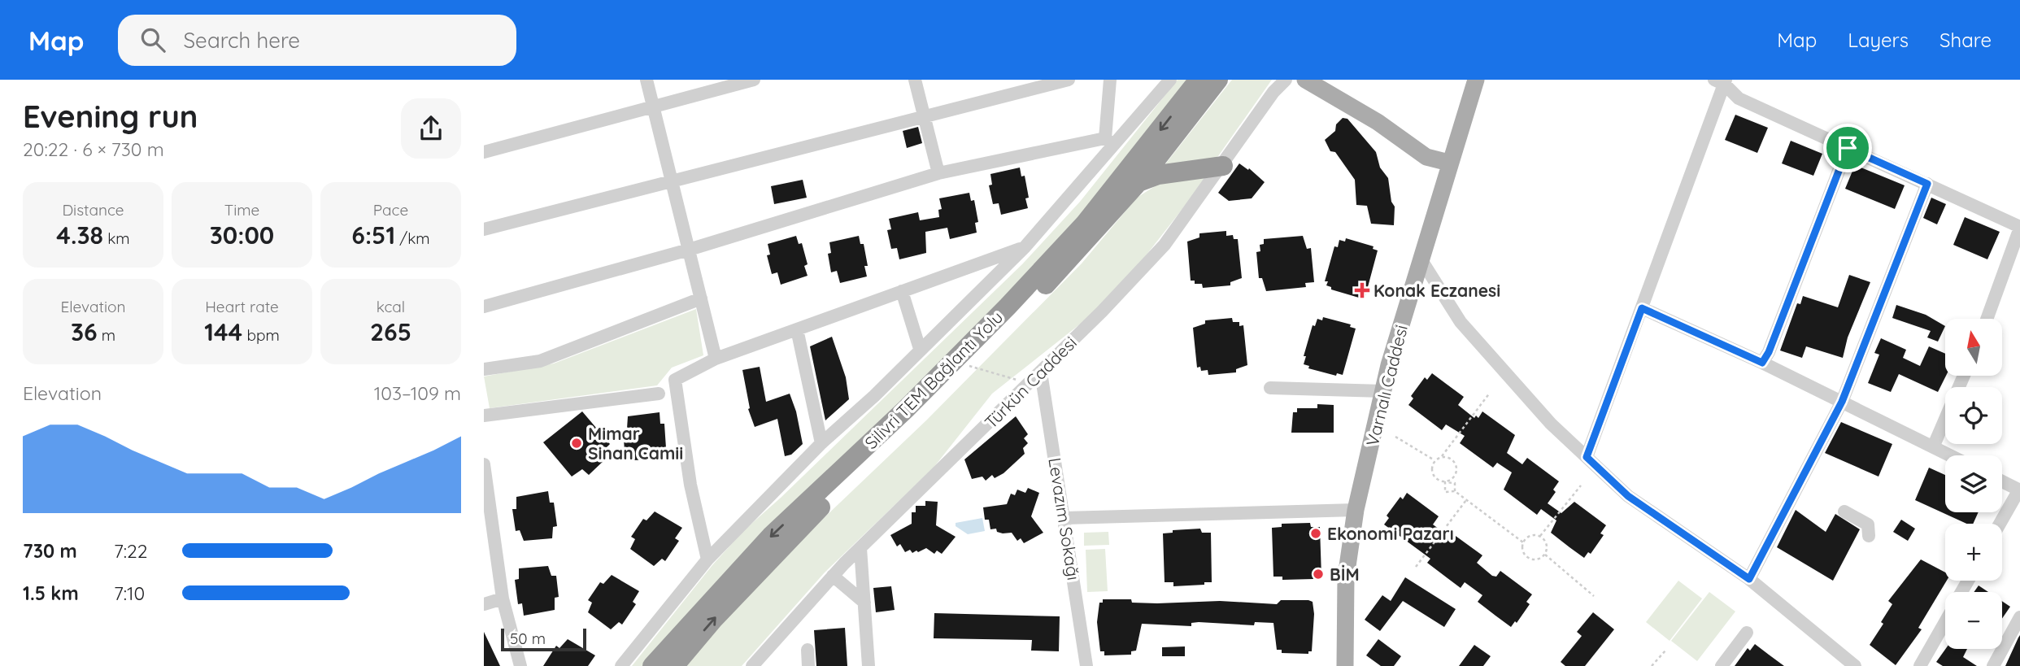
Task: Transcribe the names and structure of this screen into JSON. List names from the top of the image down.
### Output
{
  "streets": {
    "highway": ["Silivri TEM Bağlantı Yolu"],
    "main road": ["Varnalı Caddesi"],
    "street": ["Türkün Caddesi", "Levazım Sokağı"]
  },
  "crossings": [
    ["Türkün Caddesi", "Levazım Sokağı"]
  ],
  "places": {
    "health": ["Konak Eczanesi"],
    "other": ["Mimar Sinan Camii", "Ekonomi Pazarı", "BİM"]
  },
  "scale_bar": "50 m",
  "north": "top",
  "page": {
    "header": "Map",
    "search": "Search here",
    "nav": ["Map", "Layers", "Share"],
    "heading": ["Evening run", "20:22 · 6 × 730 m"],
    "stats": [
      ["Distance", "4.38 km"],
      ["Time", "30:00"],
      ["Pace", "6:51 /km"],
      ["Elevation", "36 m"],
      ["Heart rate", "144 bpm"],
      ["kcal", "265"]
    ],
    "map_buttons": ["+", "−"],
    "chart": ["Elevation", "103–109 m"],
    "list": [
      {
        "name": "730 m",
        "note": "7:22"
      },
      {
        "name": "1.5 km",
        "note": "7:10"
      }
    ],
    "scale": "50 m"
  }
}
